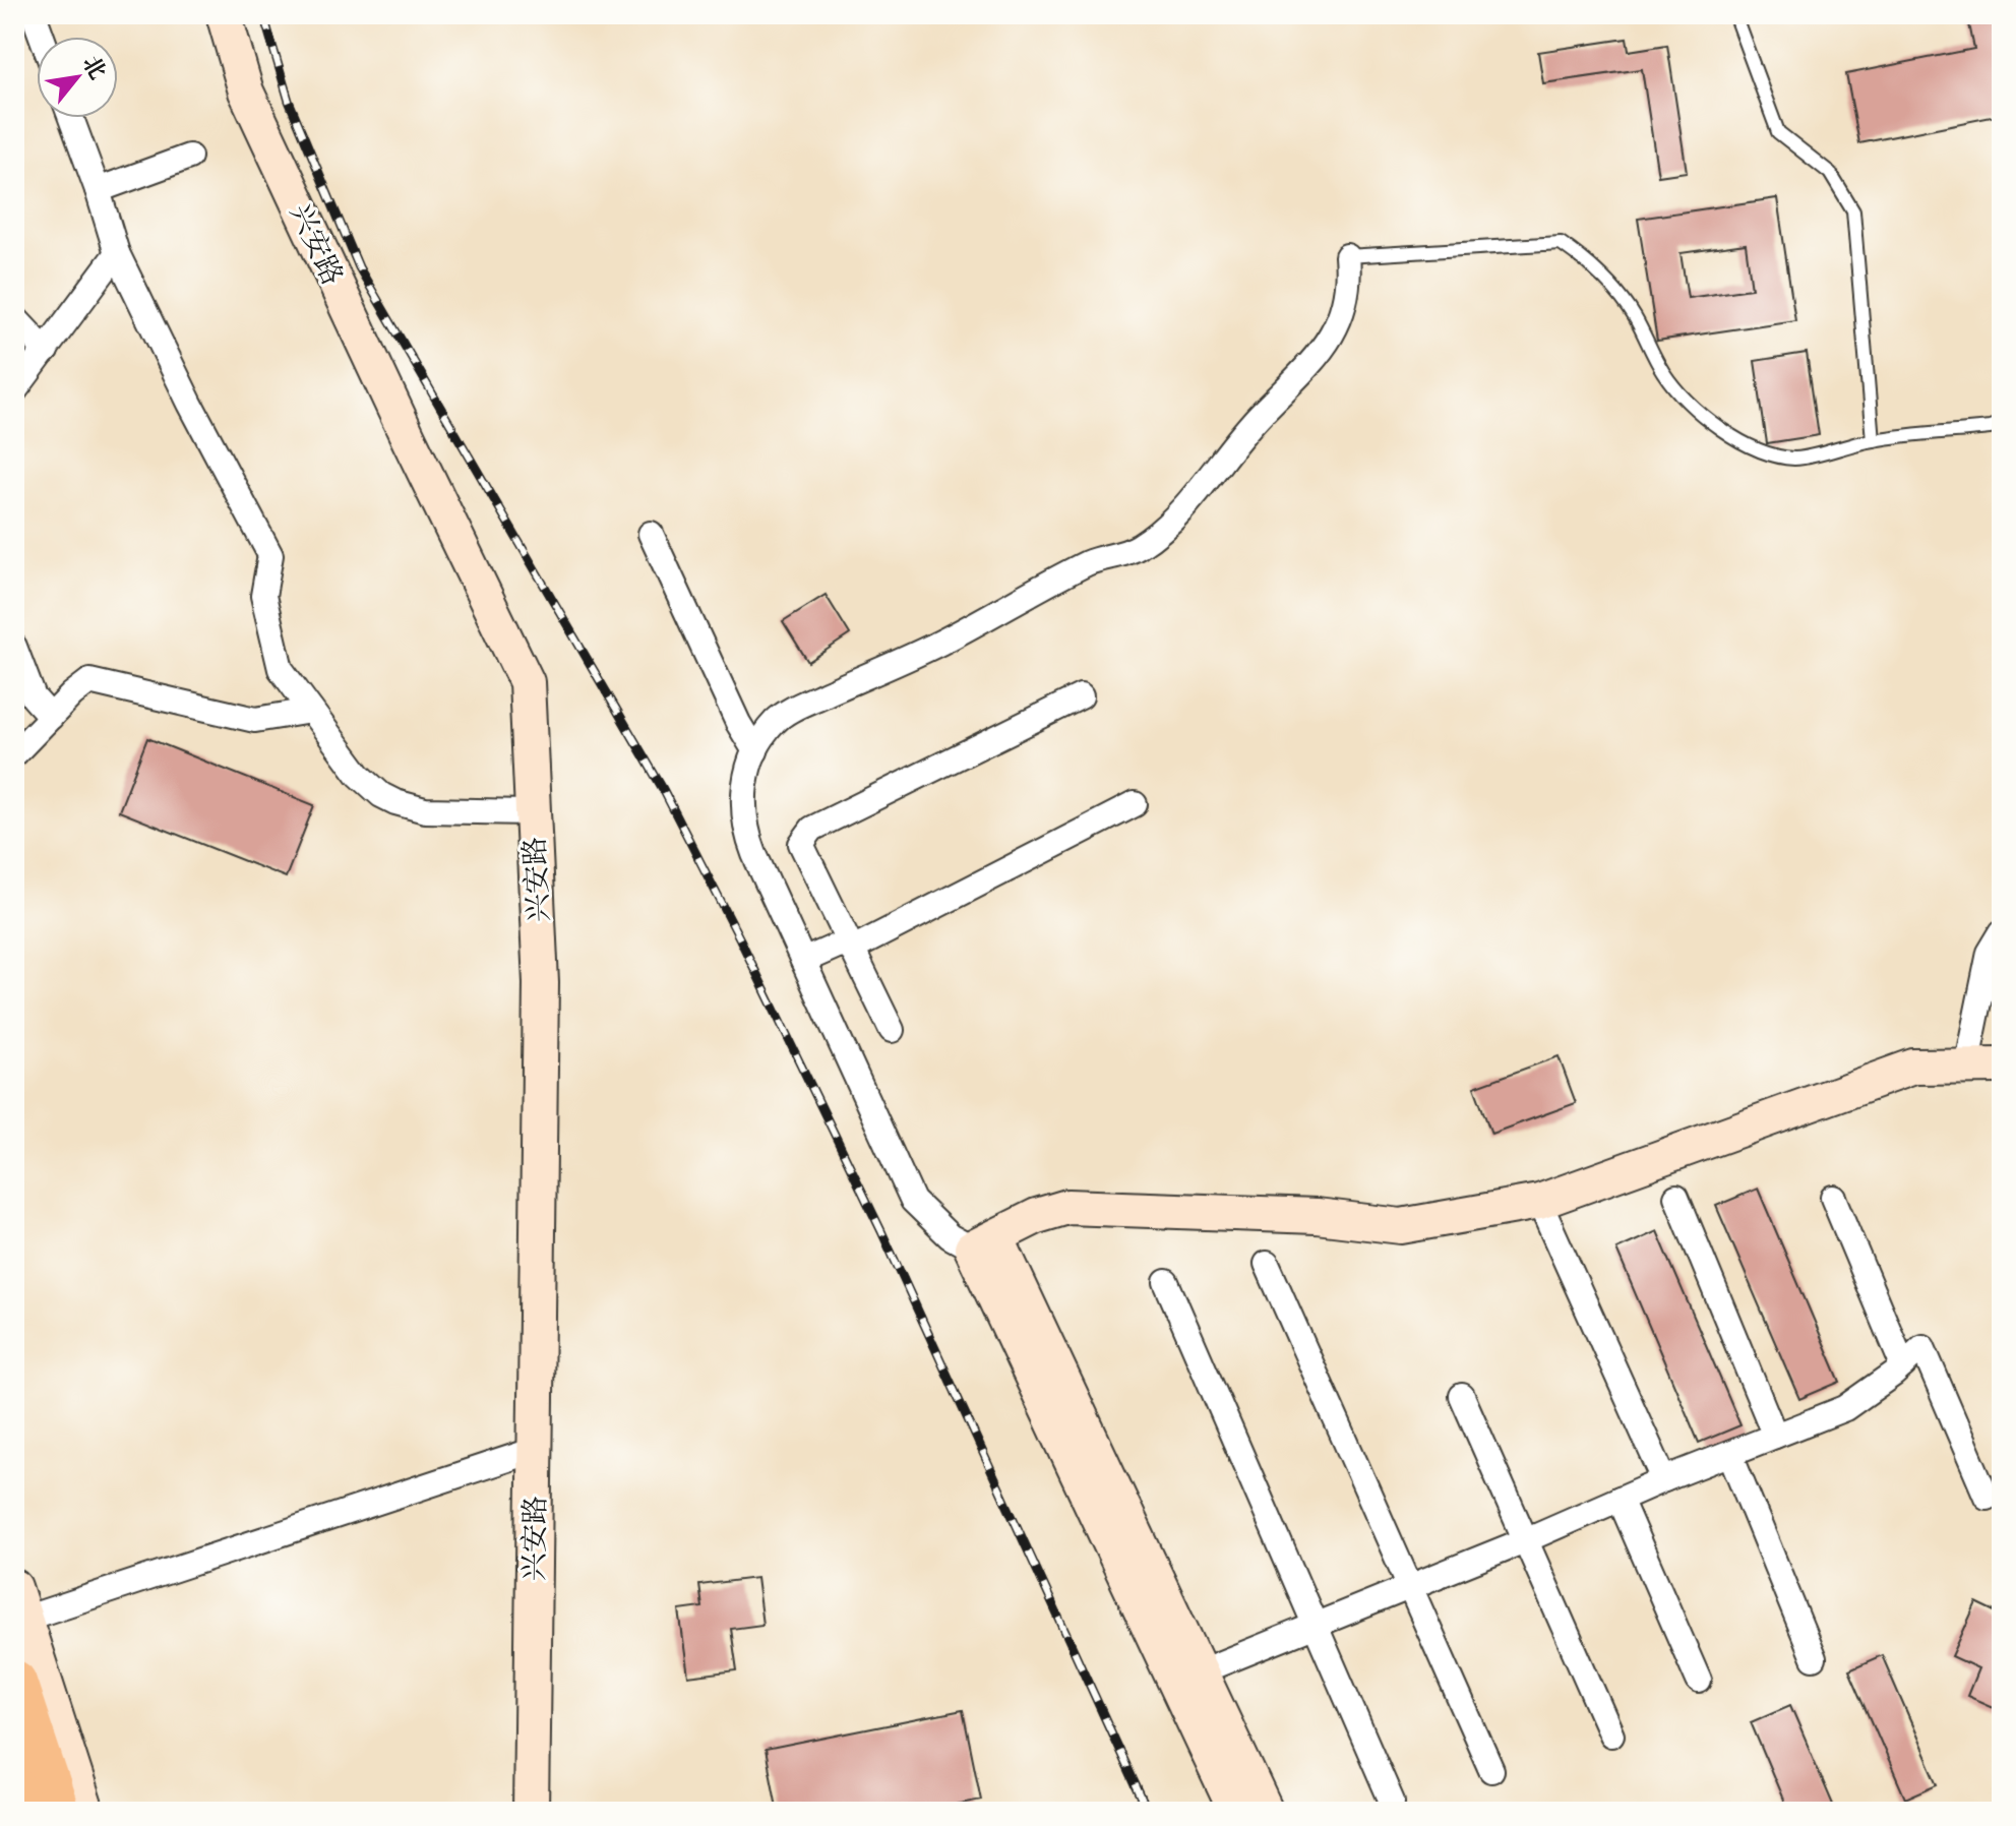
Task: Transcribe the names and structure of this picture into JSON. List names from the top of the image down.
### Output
{
  "streets": {
    "street": ["兴安路"]
  },
  "north": "top right"
}
